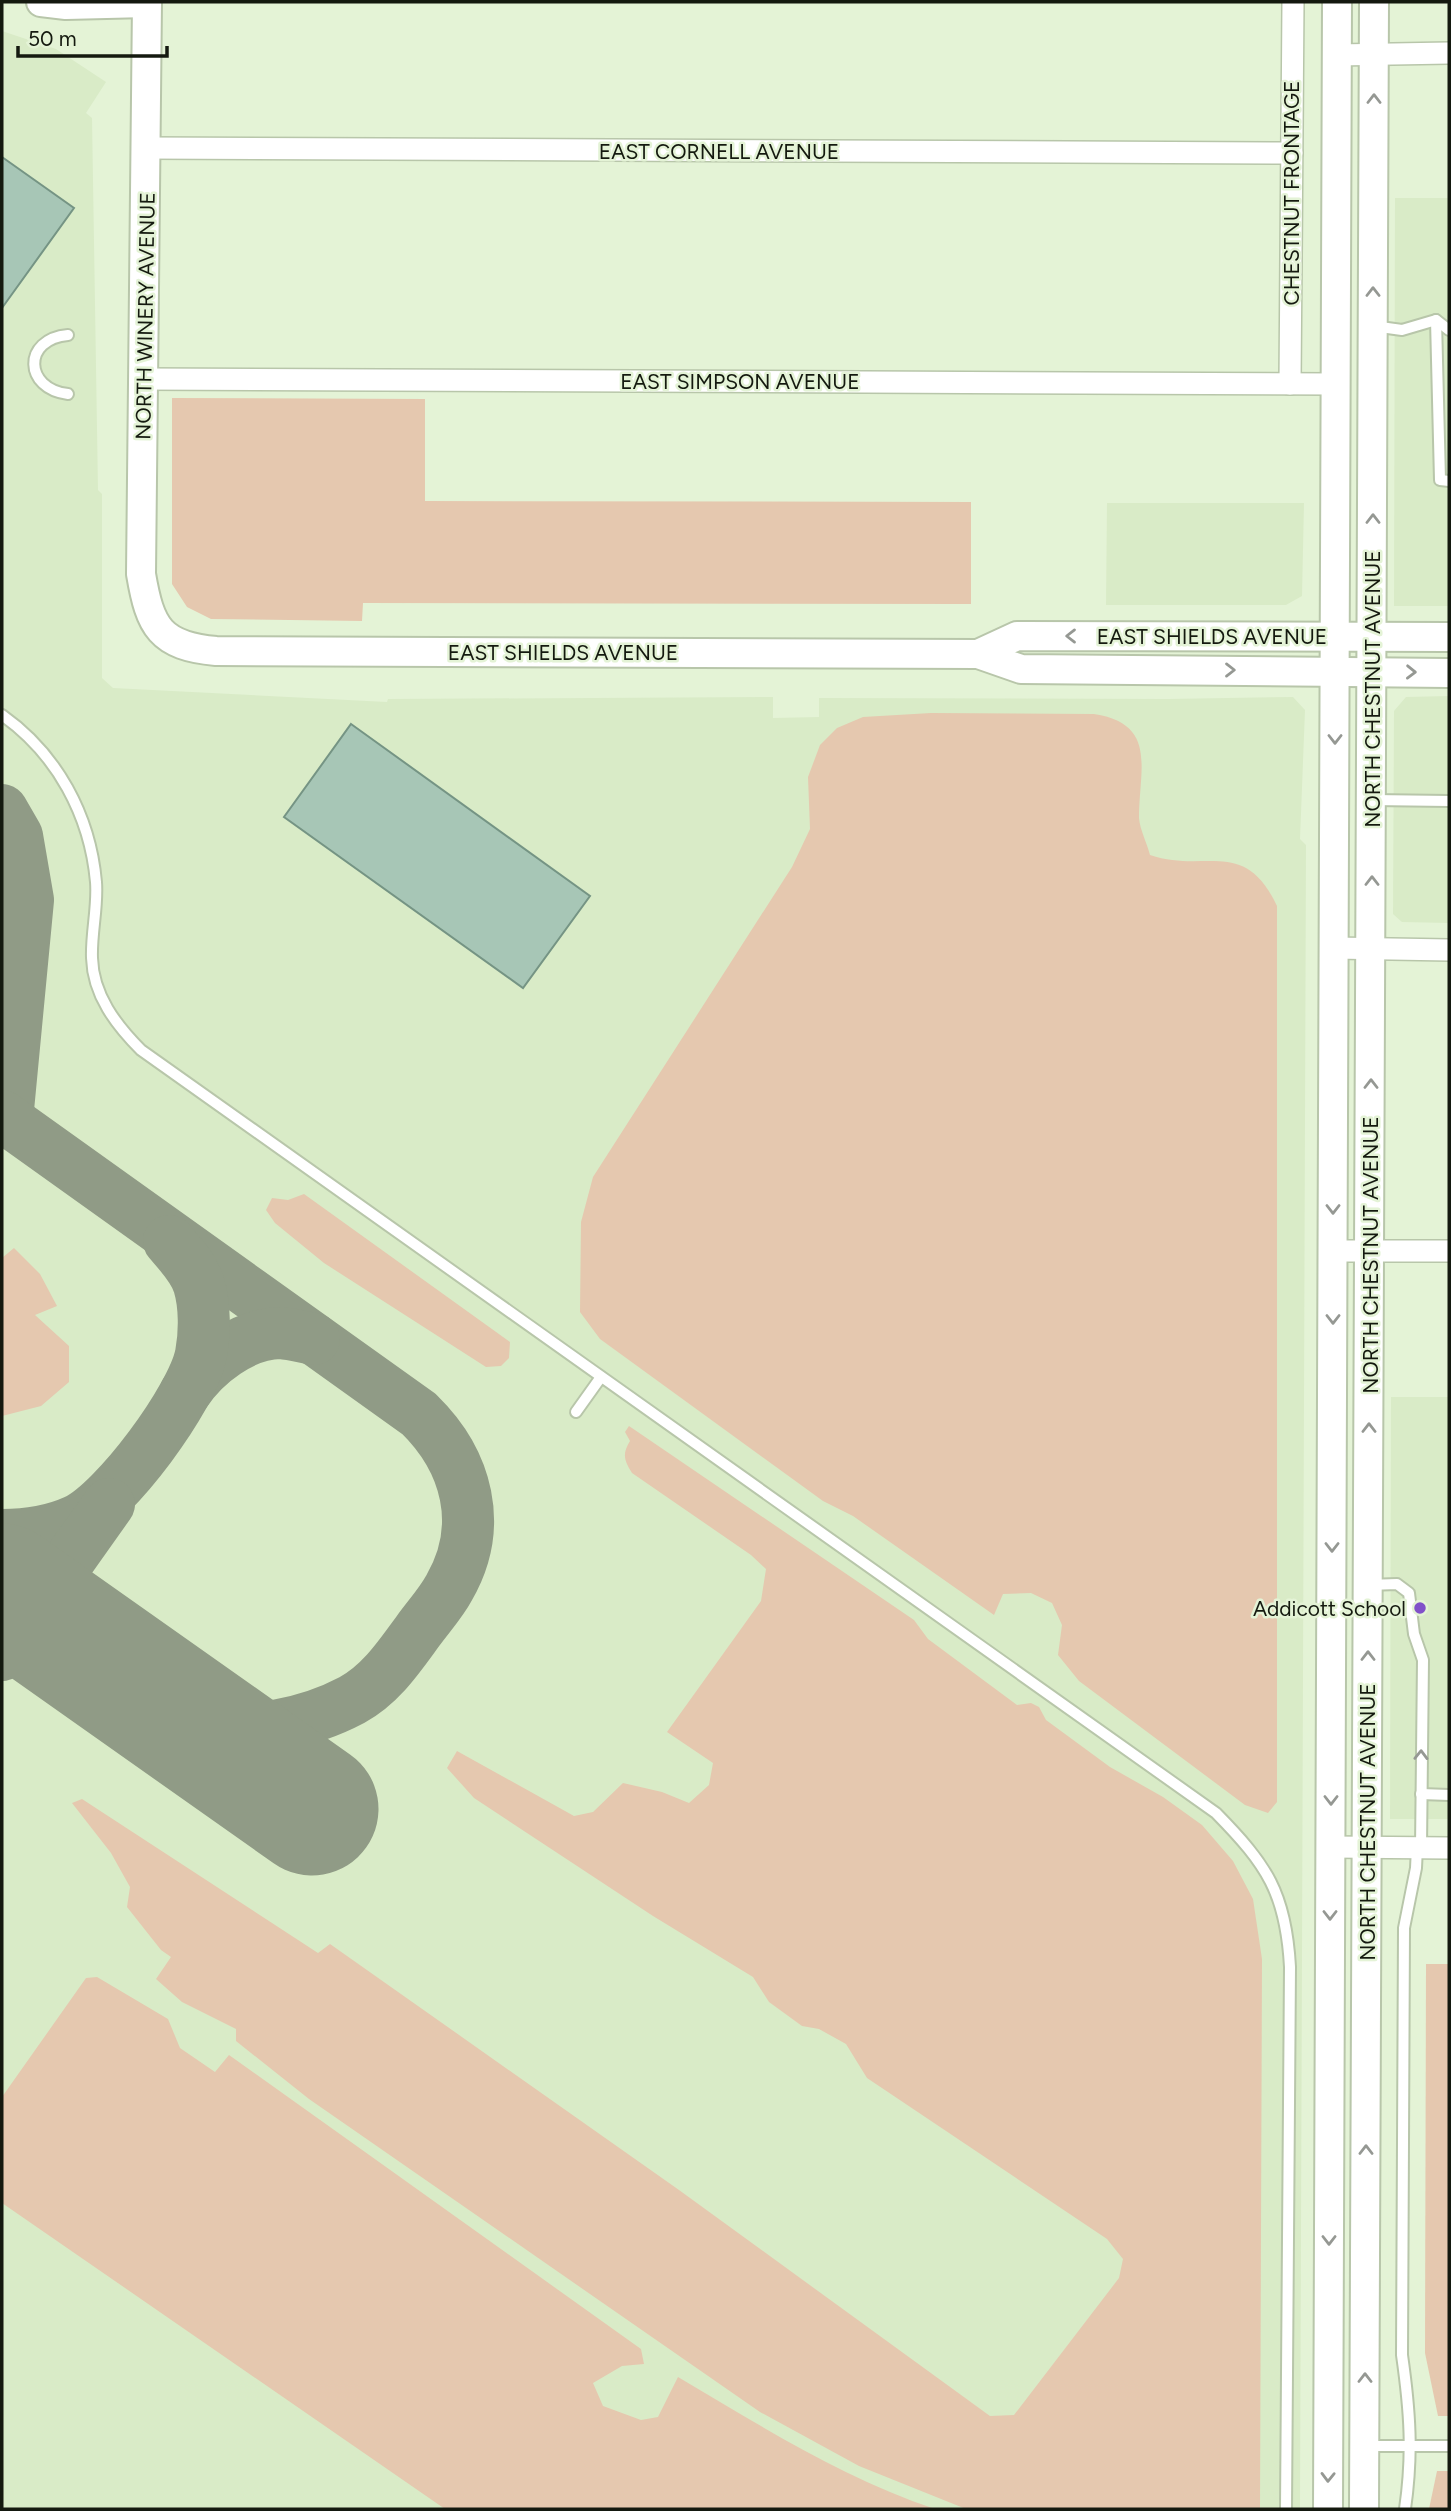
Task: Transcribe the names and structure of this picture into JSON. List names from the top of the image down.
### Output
{
  "streets": {
    "main road": ["NORTH WINERY AVENUE", "EAST SHIELDS AVENUE", "NORTH CHESTNUT AVENUE"],
    "street": ["EAST CORNELL AVENUE", "CHESTNUT FRONTAGE", "EAST SIMPSON AVENUE"]
  },
  "crossings": [
    ["EAST CORNELL AVENUE", "CHESTNUT FRONTAGE"],
    ["EAST CORNELL AVENUE", "NORTH WINERY AVENUE"],
    ["CHESTNUT FRONTAGE", "EAST SIMPSON AVENUE"],
    ["NORTH WINERY AVENUE", "EAST SIMPSON AVENUE"],
    ["NORTH WINERY AVENUE", "EAST SHIELDS AVENUE"],
    ["EAST SIMPSON AVENUE", "NORTH CHESTNUT AVENUE"],
    ["EAST SHIELDS AVENUE", "NORTH CHESTNUT AVENUE"]
  ],
  "places": ["Addicott School"],
  "scale_bar": "50 m"
}
